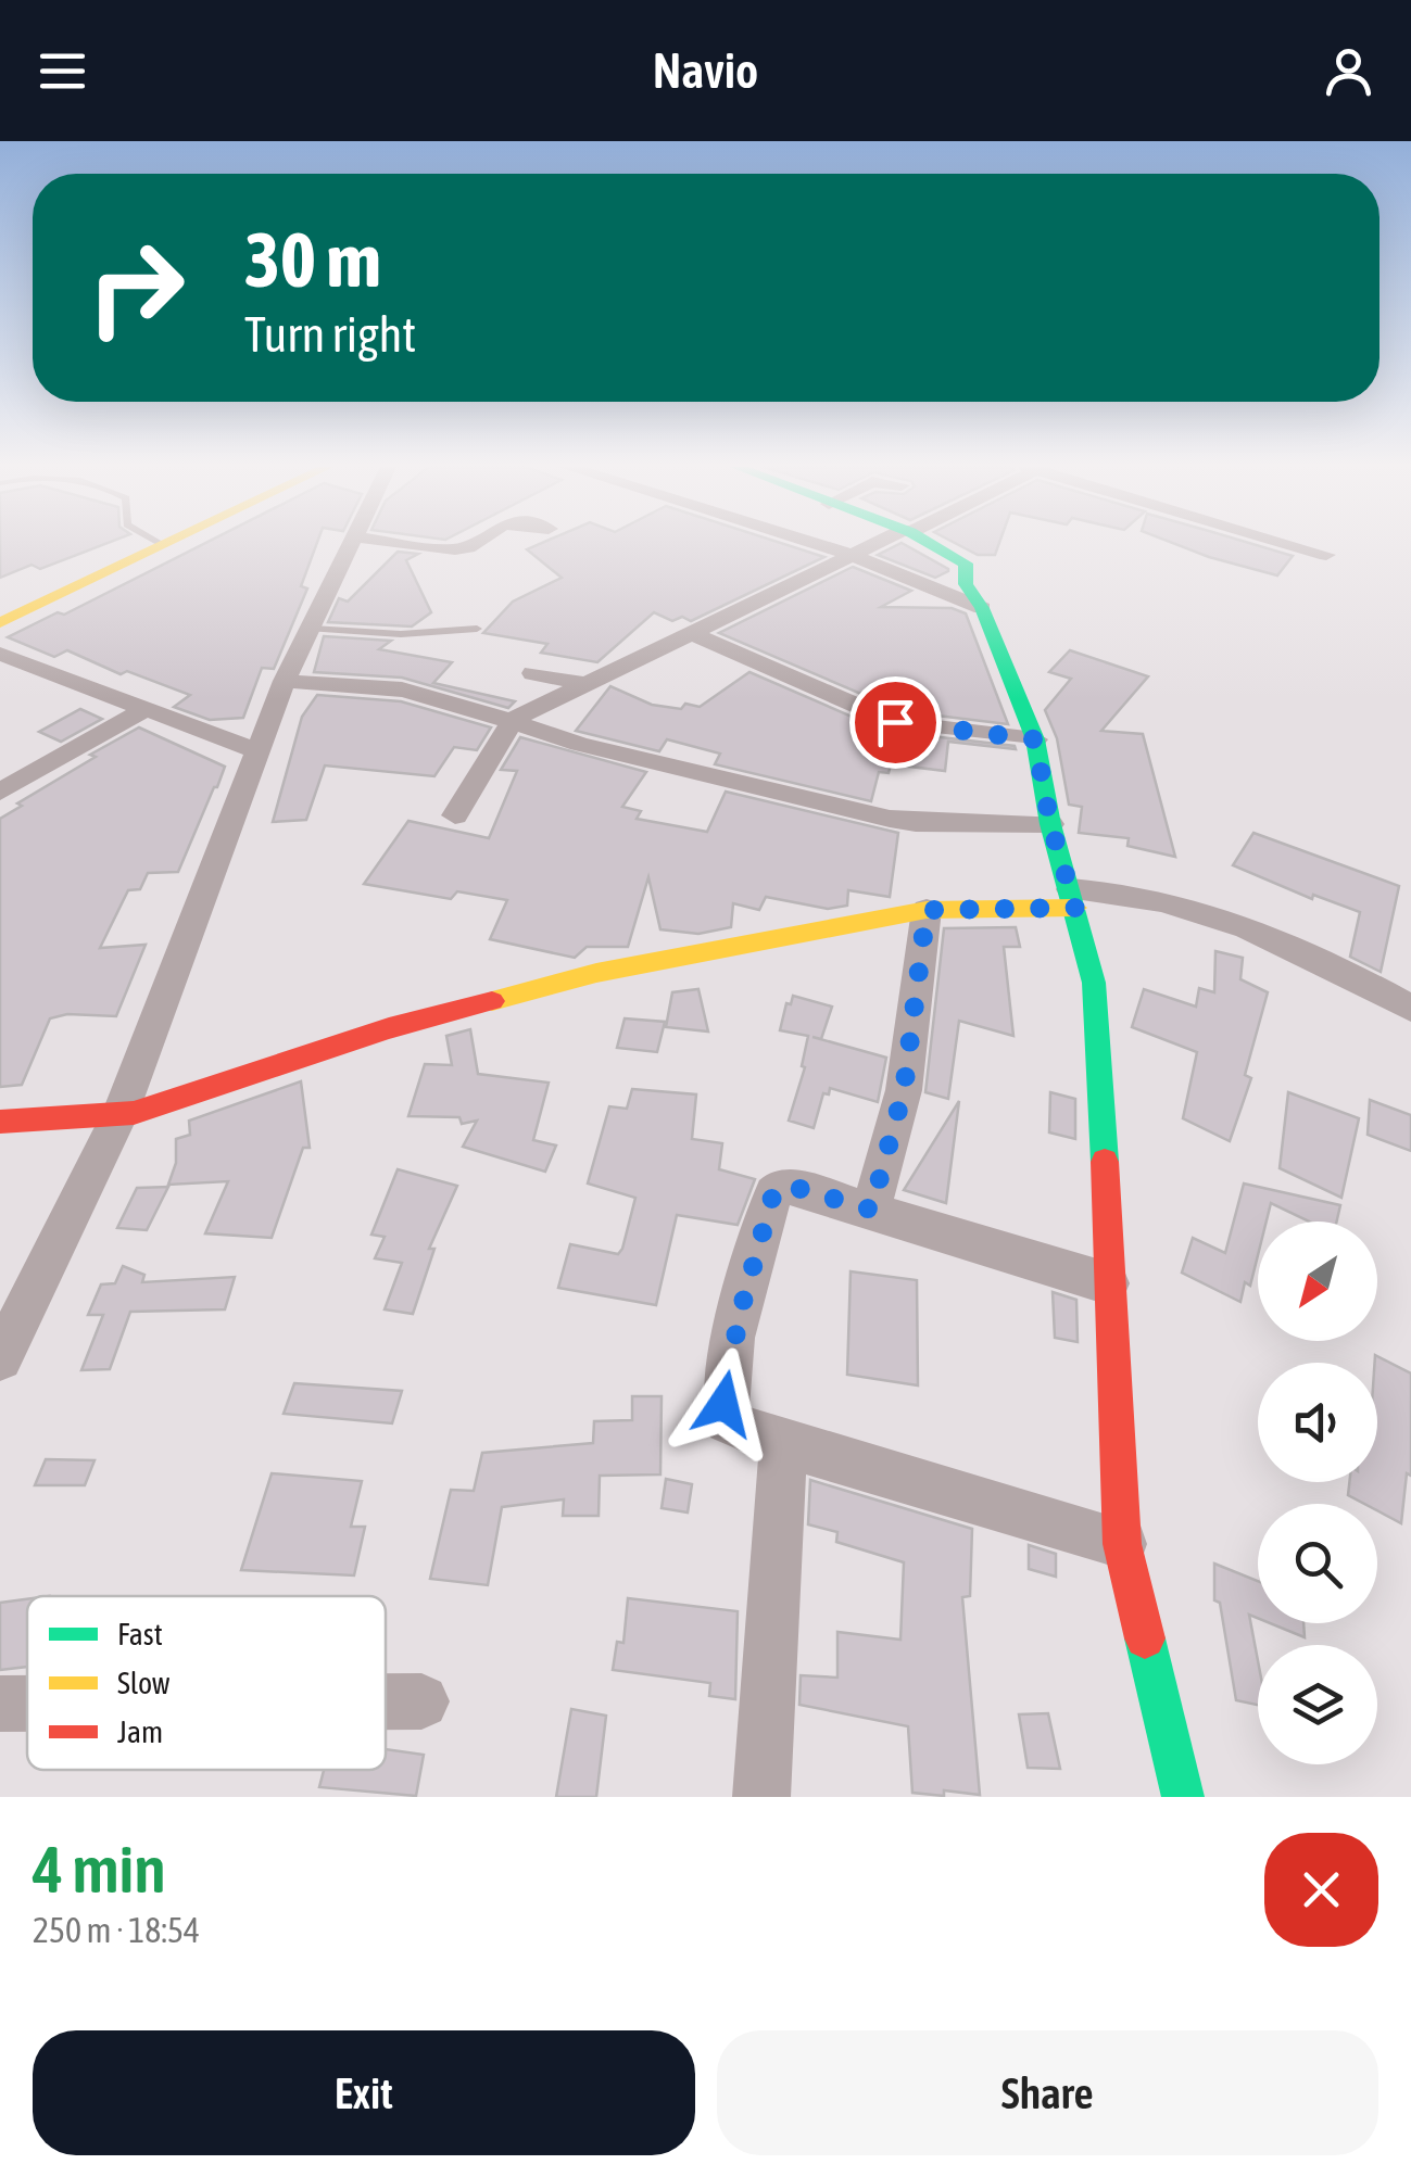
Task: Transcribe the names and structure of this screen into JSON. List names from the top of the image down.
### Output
{
  "legend": ["Fast", "Slow", "Jam"],
  "north": "bottom left",
  "page": {
    "header": "Navio",
    "turn": ["30 m", "Turn right"],
    "heading": ["4 min", "250 m · 18:54"],
    "buttons": ["Exit", "Share"]
  }
}
